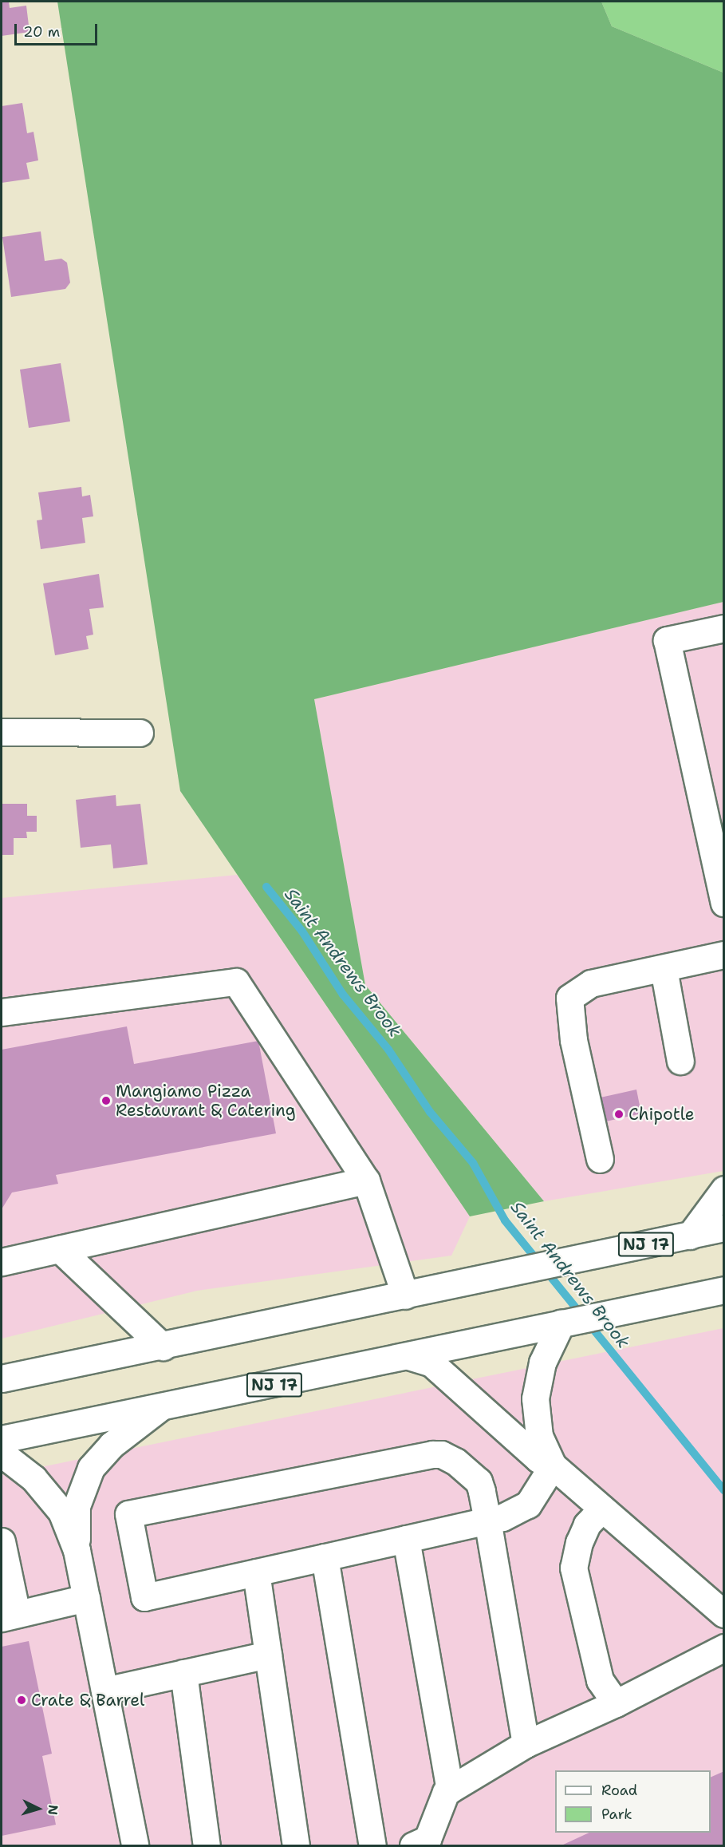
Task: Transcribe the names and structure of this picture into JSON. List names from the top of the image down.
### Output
{
  "streets": {
    "main road": ["NJ 17"]
  },
  "water": ["Saint Andrews Brook"],
  "places": ["Mangiamo Pizza Restaurant & Catering", "Chipotle", "Crate & Barrel"],
  "legend": ["Road", "Park"],
  "scale_bar": "20 m",
  "north": "right"
}
